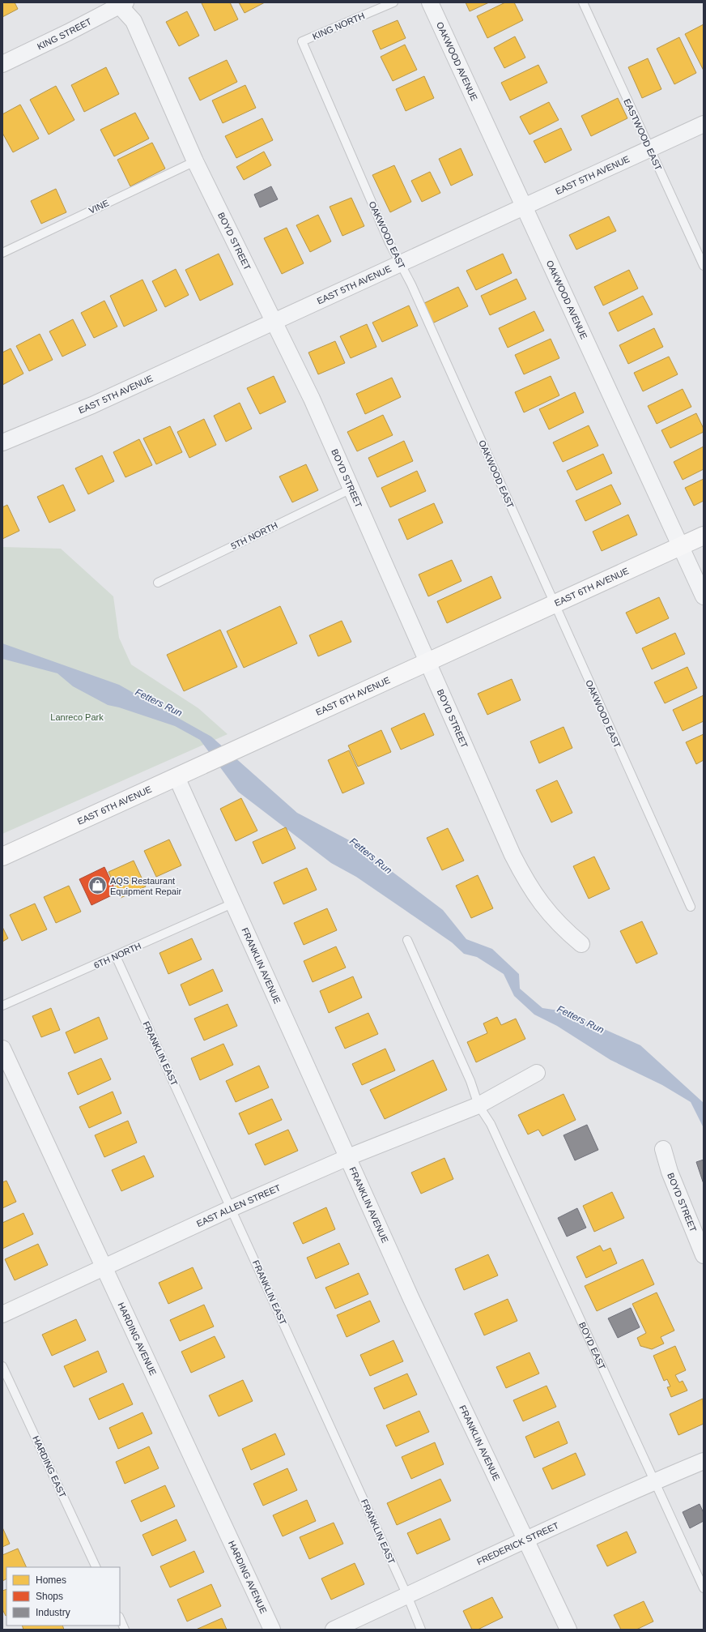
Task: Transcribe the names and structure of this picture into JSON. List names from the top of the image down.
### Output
{
  "streets": {
    "street": [
      "KING STREET",
      "OAKWOOD AVENUE",
      "EAST 5TH AVENUE",
      "BOYD STREET",
      "EAST 6TH AVENUE",
      "FRANKLIN AVENUE",
      "EAST ALLEN STREET",
      "HARDING AVENUE",
      "FREDERICK STREET"
    ],
    "lane": [
      "KING NORTH",
      "EASTWOOD EAST",
      "VINE",
      "OAKWOOD EAST",
      "5TH NORTH",
      "6TH NORTH",
      "FRANKLIN EAST",
      "BOYD EAST",
      "HARDING EAST"
    ]
  },
  "crossings": [
    ["KING NORTH", "OAKWOOD EAST"],
    ["KING STREET", "BOYD STREET"],
    ["OAKWOOD AVENUE", "EAST 5TH AVENUE"],
    ["OAKWOOD AVENUE", "EAST 6TH AVENUE"],
    ["EASTWOOD EAST", "EAST 5TH AVENUE"],
    ["EAST 5TH AVENUE", "OAKWOOD EAST"],
    ["EAST 5TH AVENUE", "BOYD STREET"],
    ["VINE", "BOYD STREET"],
    ["OAKWOOD EAST", "EAST 6TH AVENUE"],
    ["BOYD STREET", "5TH NORTH"],
    ["BOYD STREET", "EAST 6TH AVENUE"],
    ["EAST 6TH AVENUE", "FRANKLIN AVENUE"],
    ["6TH NORTH", "FRANKLIN AVENUE"],
    ["6TH NORTH", "FRANKLIN EAST"],
    ["FRANKLIN AVENUE", "EAST ALLEN STREET"],
    ["FRANKLIN AVENUE", "FREDERICK STREET"],
    ["FRANKLIN EAST", "EAST ALLEN STREET"],
    ["FRANKLIN EAST", "FREDERICK STREET"],
    ["EAST ALLEN STREET", "HARDING AVENUE"],
    ["EAST ALLEN STREET", "BOYD EAST"],
    ["BOYD EAST", "FREDERICK STREET"]
  ],
  "water": ["Fetters Run"],
  "parks": ["Lanreco Park"],
  "places": {
    "shop": ["AQS Restaurant Equipment Repair"]
  },
  "legend": ["Homes", "Shops", "Industry"]
}
